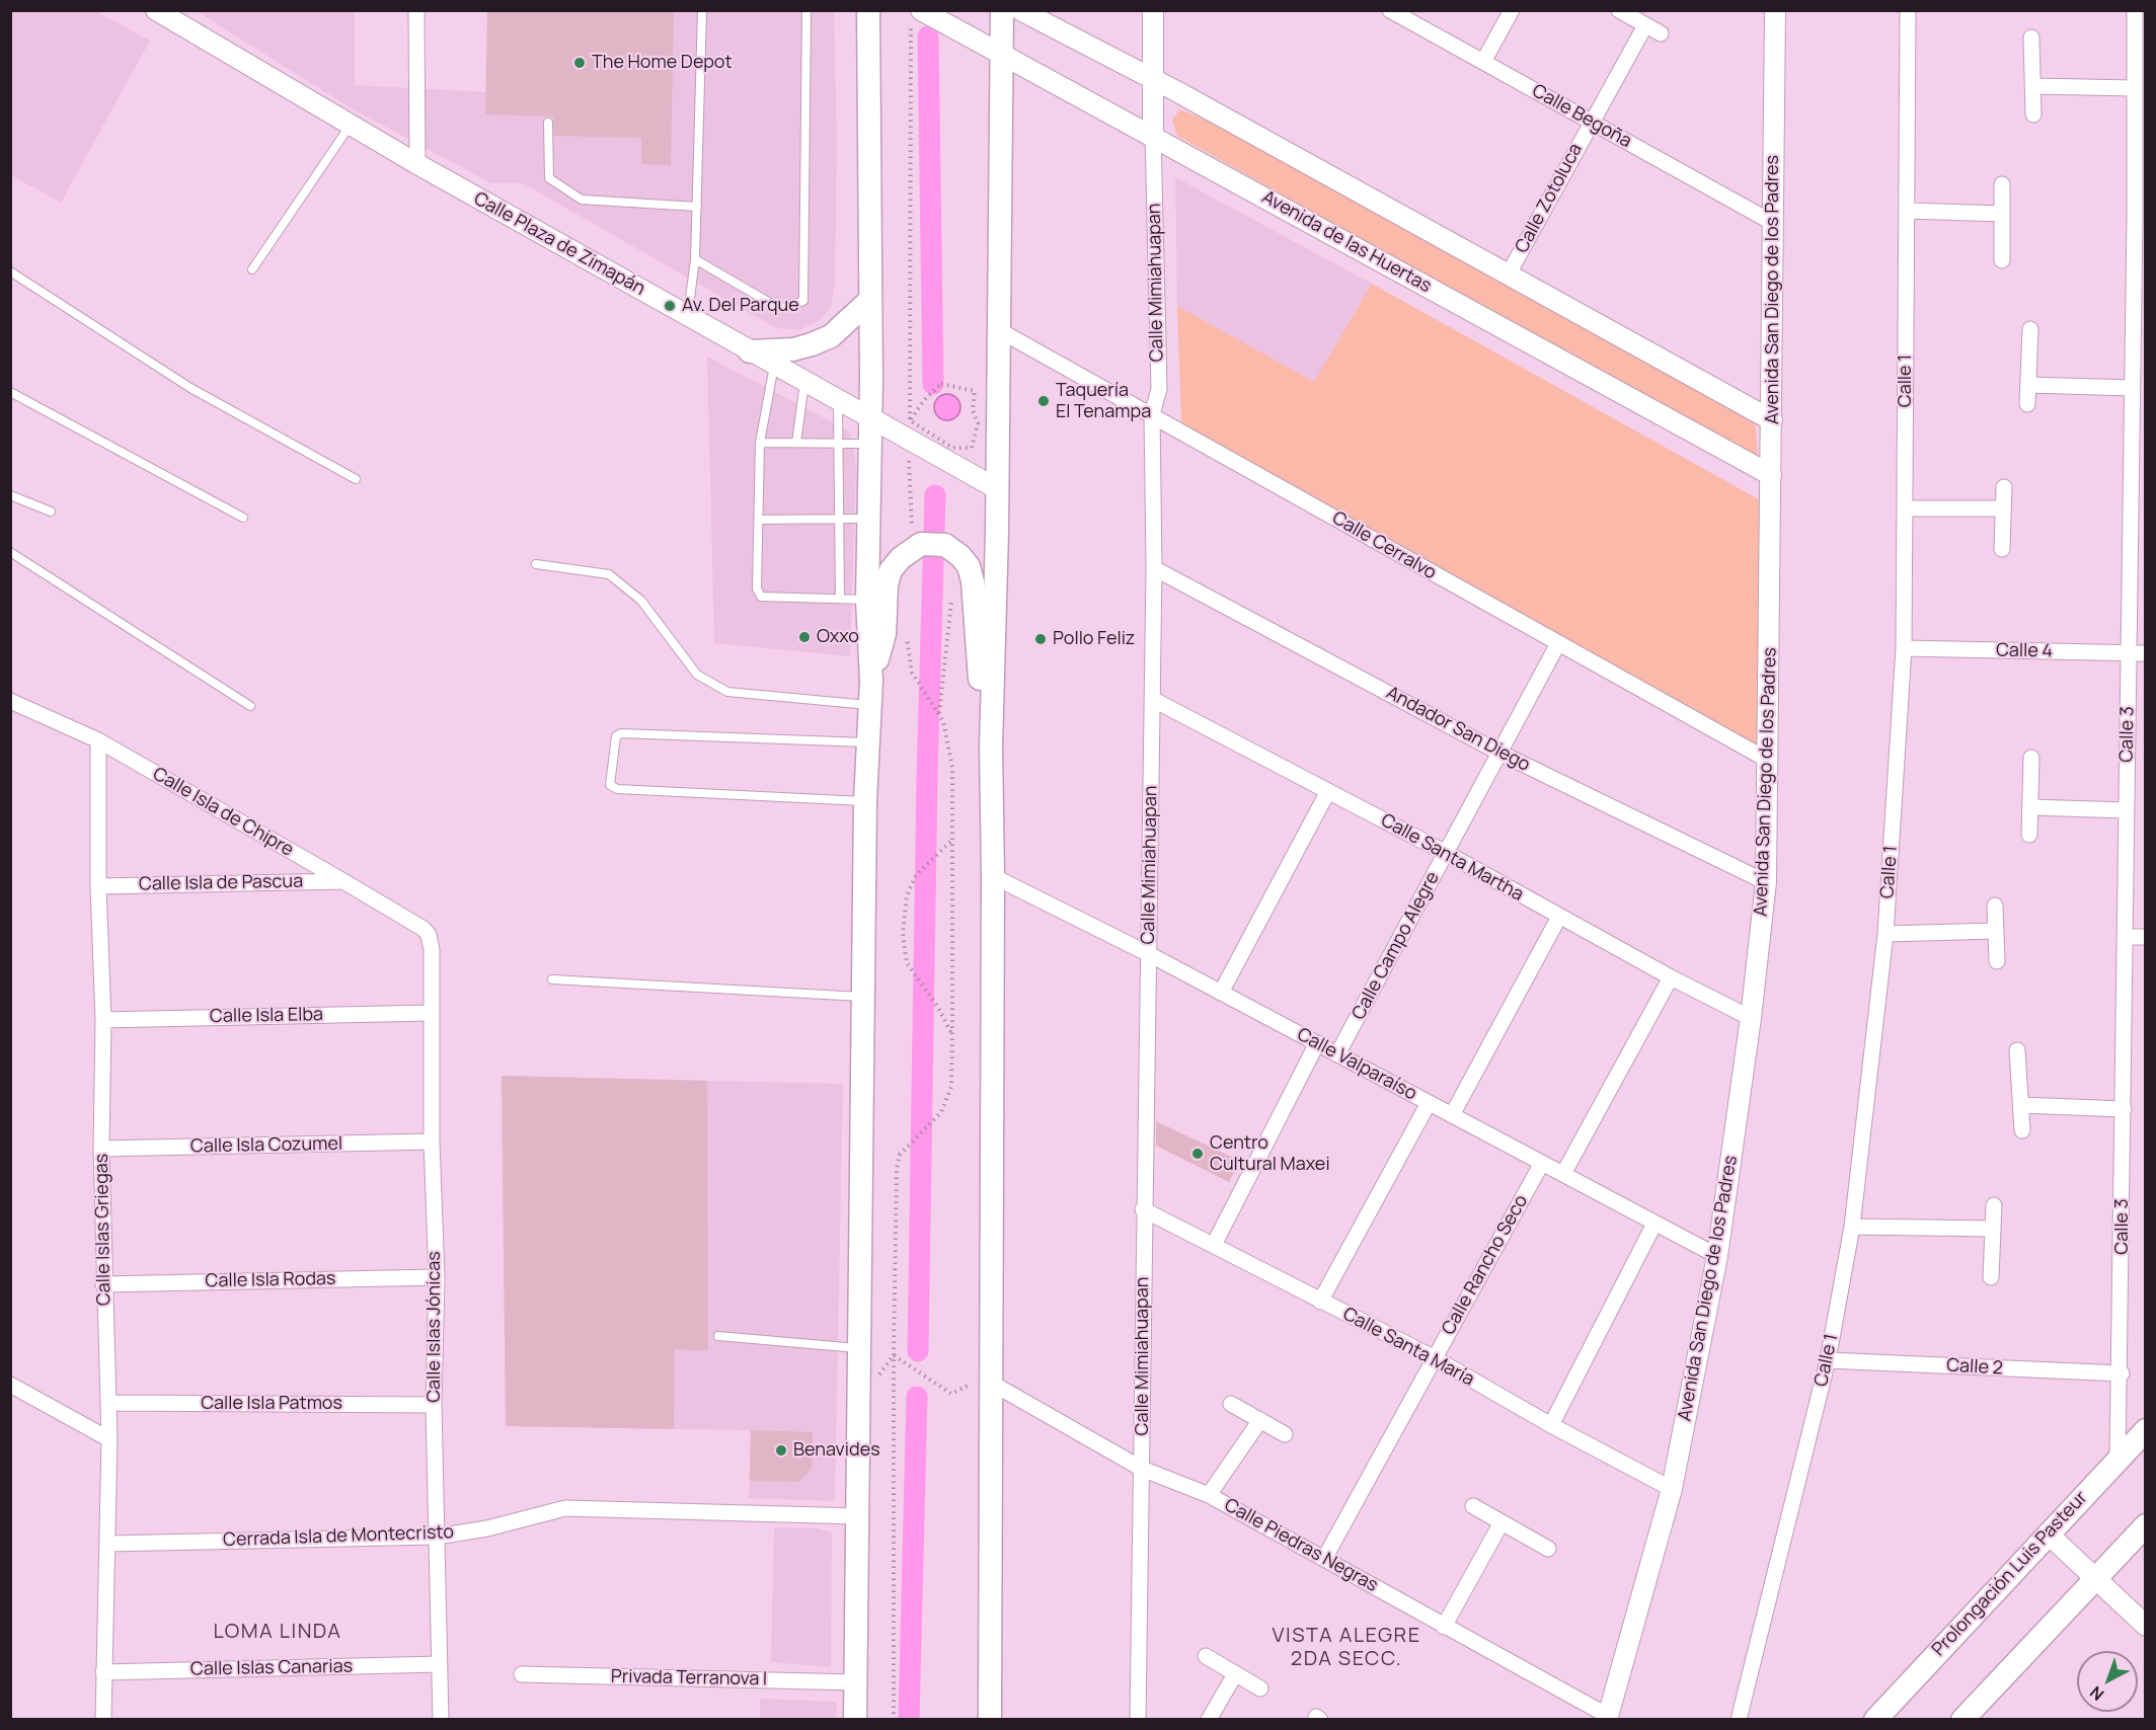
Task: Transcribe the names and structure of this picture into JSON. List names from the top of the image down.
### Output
{
  "streets": {
    "main road": ["Prolongación Luis Pasteur"],
    "street": [
      "Calle Begoña",
      "Calle Zotoluca",
      "Avenida de las Huertas",
      "Calle Plaza de Zimapán",
      "Calle Mimiahuapan",
      "Avenida San Diego de los Padres",
      "Calle 1",
      "Calle Cerralvo",
      "Calle 4",
      "Andador San Diego",
      "Calle 3",
      "Calle Isla de Chipre",
      "Calle Santa Martha",
      "Calle Isla de Pascua",
      "Calle Campo Alegre",
      "Calle Isla Elba",
      "Calle Valparaíso",
      "Calle Isla Cozumel",
      "Calle Islas Griegas",
      "Calle Rancho Seco",
      "Calle Isla Rodas",
      "Calle Islas Jónicas",
      "Calle Santa María",
      "Calle 2",
      "Calle Isla Patmos",
      "Cerrada Isla de Montecristo",
      "Calle Piedras Negras",
      "Calle Islas Canarias",
      "Privada Terranova I"
    ]
  },
  "crossings": [
    ["Calle Begoña", "Calle Zotoluca"],
    ["Calle Begoña", "Avenida San Diego de los Padres"],
    ["Avenida de las Huertas", "Calle Mimiahuapan"],
    ["Avenida de las Huertas", "Avenida San Diego de los Padres"],
    ["Calle Mimiahuapan", "Calle Cerralvo"],
    ["Calle Mimiahuapan", "Andador San Diego"],
    ["Calle Mimiahuapan", "Calle Santa Martha"],
    ["Calle Mimiahuapan", "Calle Valparaíso"],
    ["Calle Mimiahuapan", "Calle Santa María"],
    ["Calle Mimiahuapan", "Calle Piedras Negras"],
    ["Avenida San Diego de los Padres", "Calle Cerralvo"],
    ["Avenida San Diego de los Padres", "Andador San Diego"],
    ["Avenida San Diego de los Padres", "Calle Santa Martha"],
    ["Avenida San Diego de los Padres", "Calle Valparaíso"],
    ["Avenida San Diego de los Padres", "Calle Santa María"],
    ["Avenida San Diego de los Padres", "Calle Piedras Negras"],
    ["Calle 1", "Calle 4"],
    ["Calle 1", "Calle 2"],
    ["Calle Cerralvo", "Calle Campo Alegre"],
    ["Calle 4", "Calle 3"],
    ["Andador San Diego", "Calle Campo Alegre"],
    ["Calle 3", "Calle 2"],
    ["Calle 3", "Prolongación Luis Pasteur"],
    ["Calle Isla de Chipre", "Calle Isla de Pascua"],
    ["Calle Isla de Chipre", "Calle Islas Griegas"],
    ["Calle Isla de Chipre", "Calle Islas Jónicas"],
    ["Calle Santa Martha", "Calle Campo Alegre"],
    ["Calle Isla de Pascua", "Calle Islas Griegas"],
    ["Calle Campo Alegre", "Calle Valparaíso"],
    ["Calle Isla Elba", "Calle Islas Griegas"],
    ["Calle Isla Elba", "Calle Islas Jónicas"],
    ["Calle Valparaíso", "Calle Rancho Seco"],
    ["Calle Isla Cozumel", "Calle Islas Griegas"],
    ["Calle Isla Cozumel", "Calle Islas Jónicas"],
    ["Calle Islas Griegas", "Calle Isla Rodas"],
    ["Calle Islas Griegas", "Calle Isla Patmos"],
    ["Calle Islas Griegas", "Cerrada Isla de Montecristo"],
    ["Calle Islas Griegas", "Calle Islas Canarias"],
    ["Calle Rancho Seco", "Calle Santa María"],
    ["Calle Rancho Seco", "Calle Piedras Negras"],
    ["Calle Isla Rodas", "Calle Islas Jónicas"],
    ["Calle Islas Jónicas", "Calle Isla Patmos"],
    ["Calle Islas Jónicas", "Cerrada Isla de Montecristo"],
    ["Calle Islas Jónicas", "Calle Islas Canarias"]
  ],
  "districts": ["LOMA LINDA", "VISTA ALEGRE 2DA SECC."],
  "places": [
    "The Home Depot",
    "Av. Del Parque",
    "Taquería El Tenampa",
    "Oxxo",
    "Pollo Feliz",
    "Centro Cultural Maxei",
    "Benavides"
  ],
  "north": "bottom left"
}
